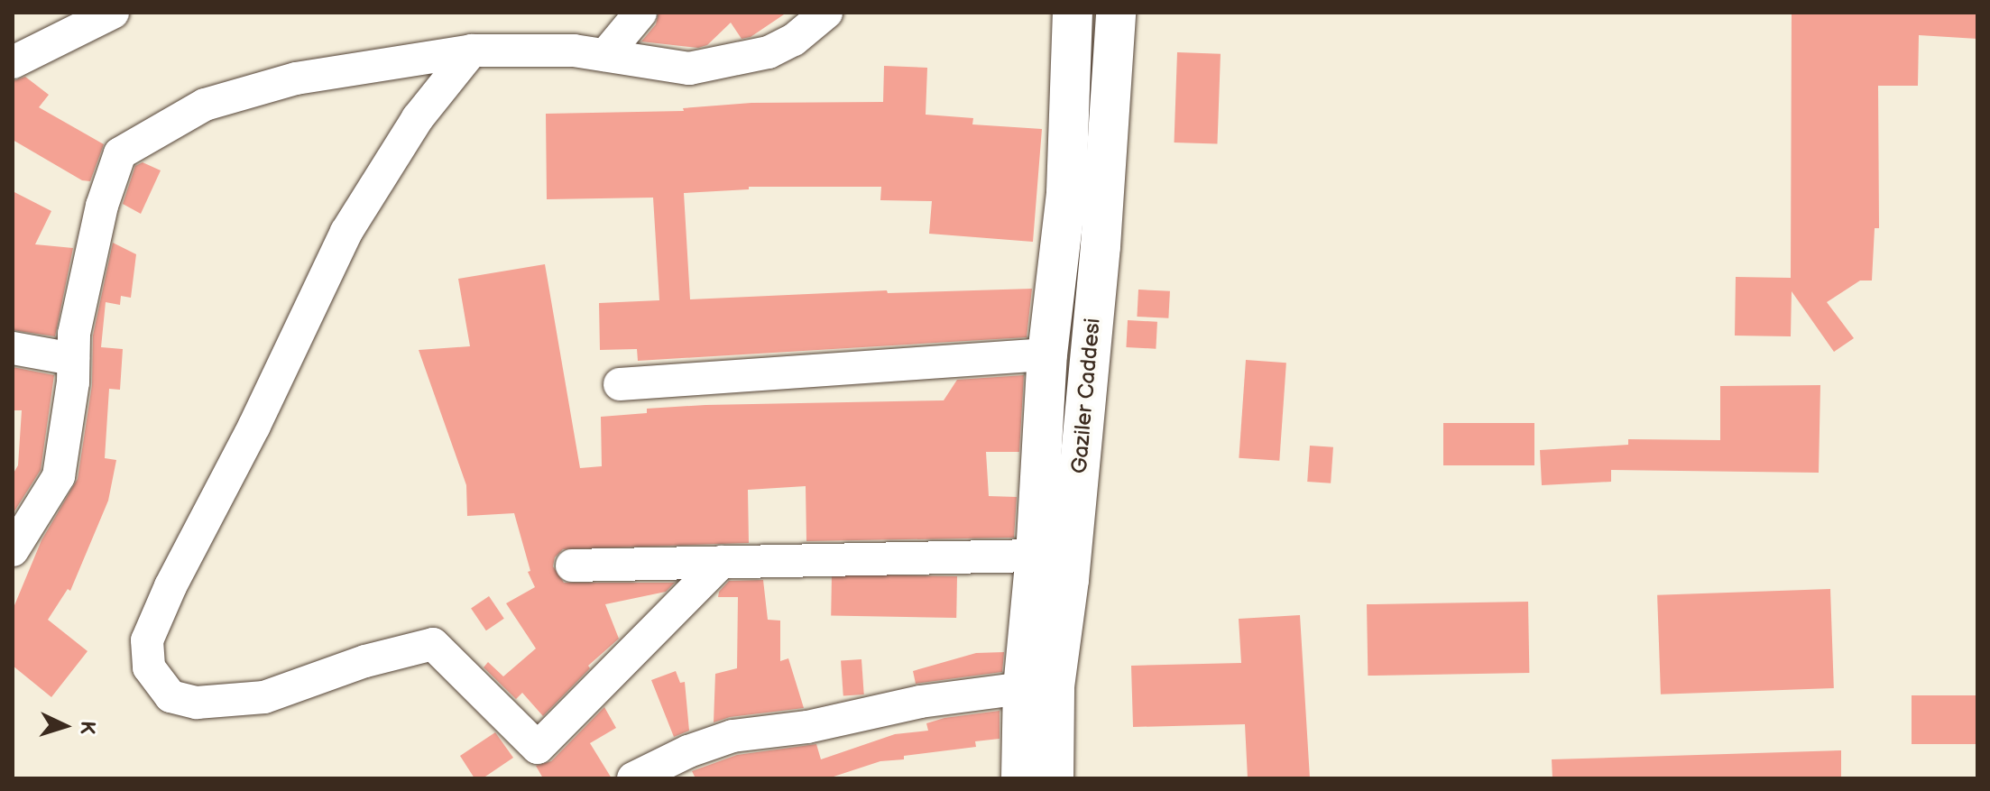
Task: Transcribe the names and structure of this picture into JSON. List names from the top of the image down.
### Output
{
  "streets": {
    "main road": ["Gaziler Caddesi"]
  },
  "north": "right"
}
